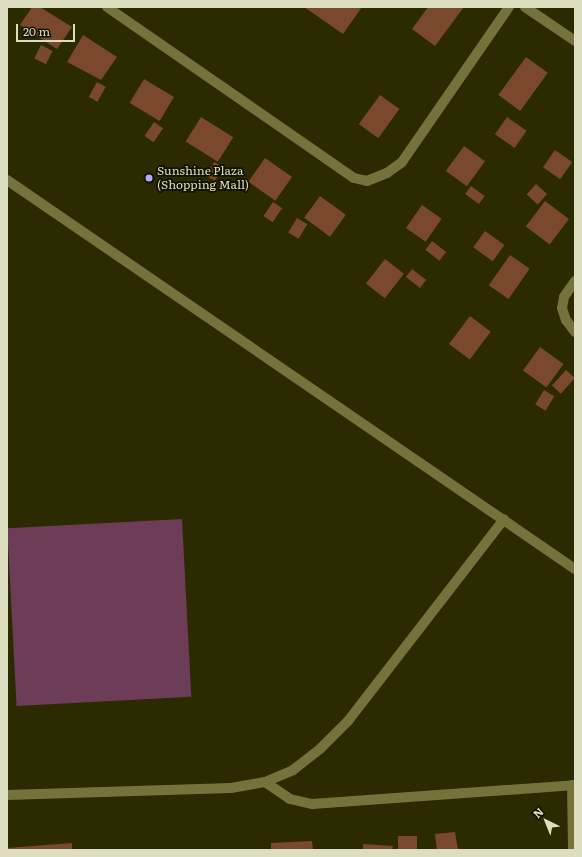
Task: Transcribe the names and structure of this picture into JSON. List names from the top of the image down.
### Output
{
  "places": ["Sunshine Plaza (Shopping Mall)"],
  "scale_bar": "20 m",
  "north": "top left"
}
